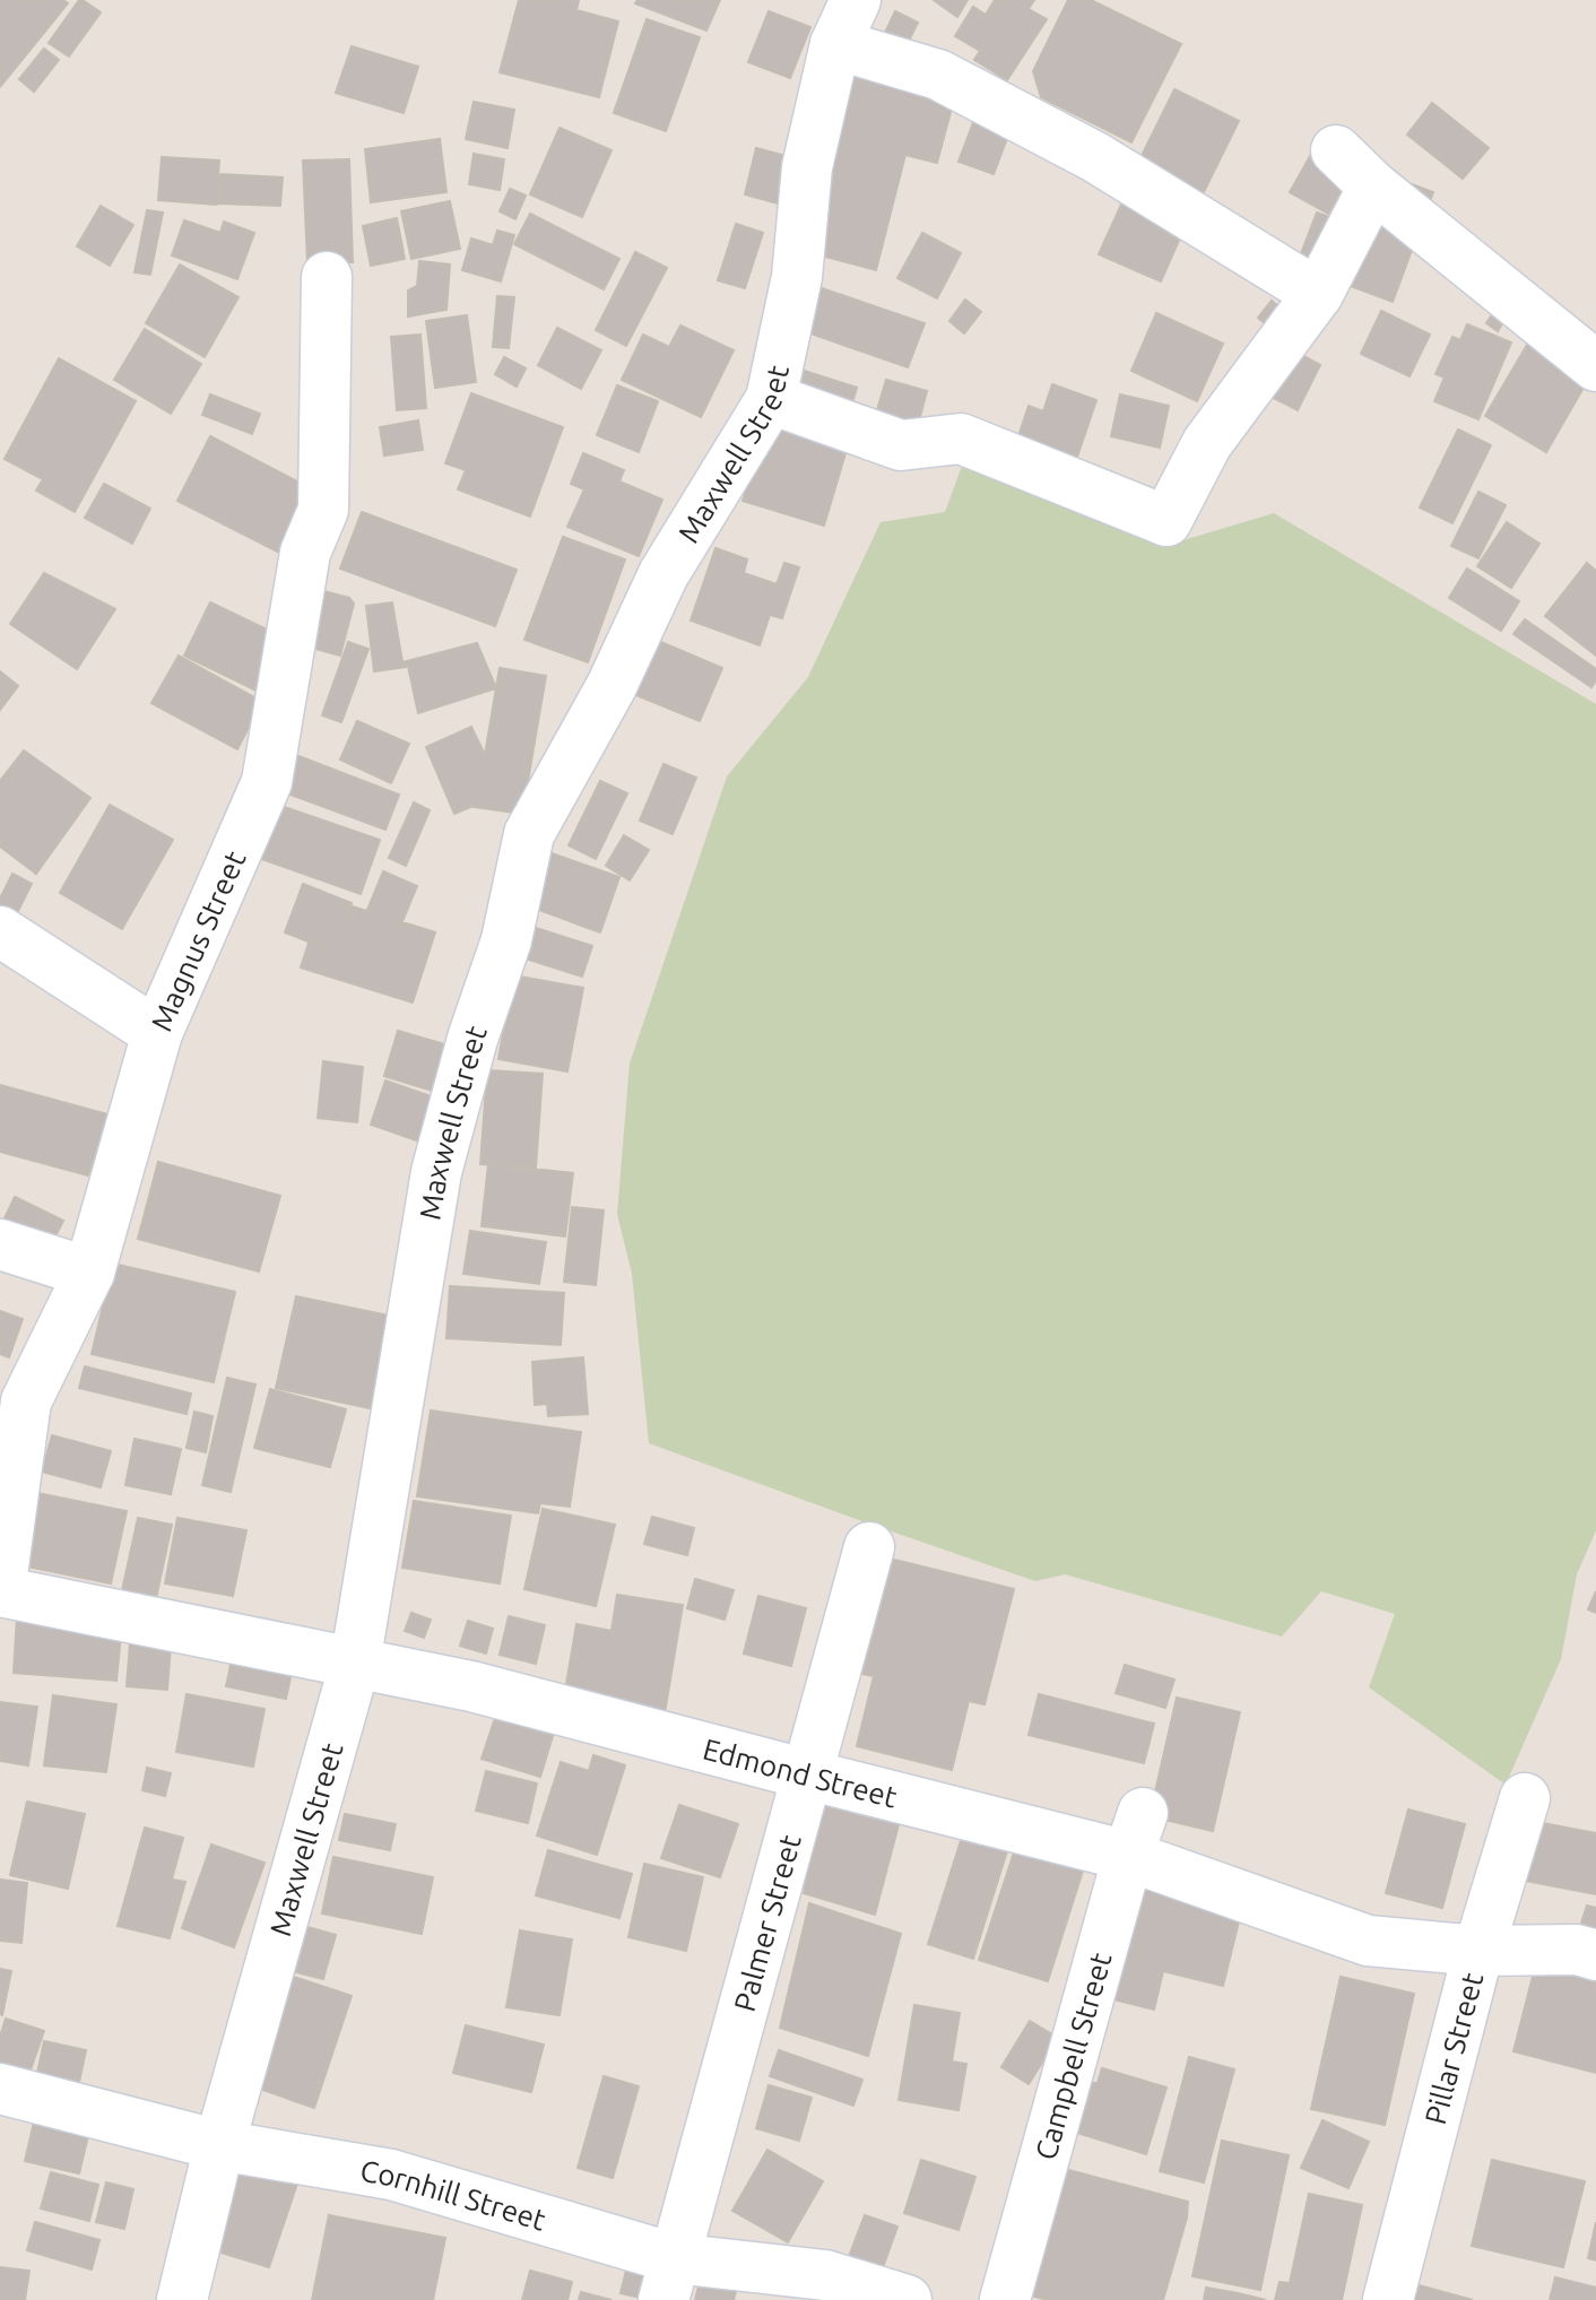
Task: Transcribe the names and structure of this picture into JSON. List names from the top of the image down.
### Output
{
  "streets": {
    "street": [
      "Maxwell Street",
      "Magnus Street",
      "Edmond Street",
      "Palmer Street",
      "Pillar Street",
      "Campbell Street",
      "Cornhill Street"
    ]
  },
  "crossings": [
    ["Maxwell Street", "Edmond Street"],
    ["Maxwell Street", "Cornhill Street"],
    ["Magnus Street", "Edmond Street"],
    ["Edmond Street", "Palmer Street"],
    ["Edmond Street", "Pillar Street"],
    ["Edmond Street", "Campbell Street"],
    ["Palmer Street", "Cornhill Street"]
  ]
}
